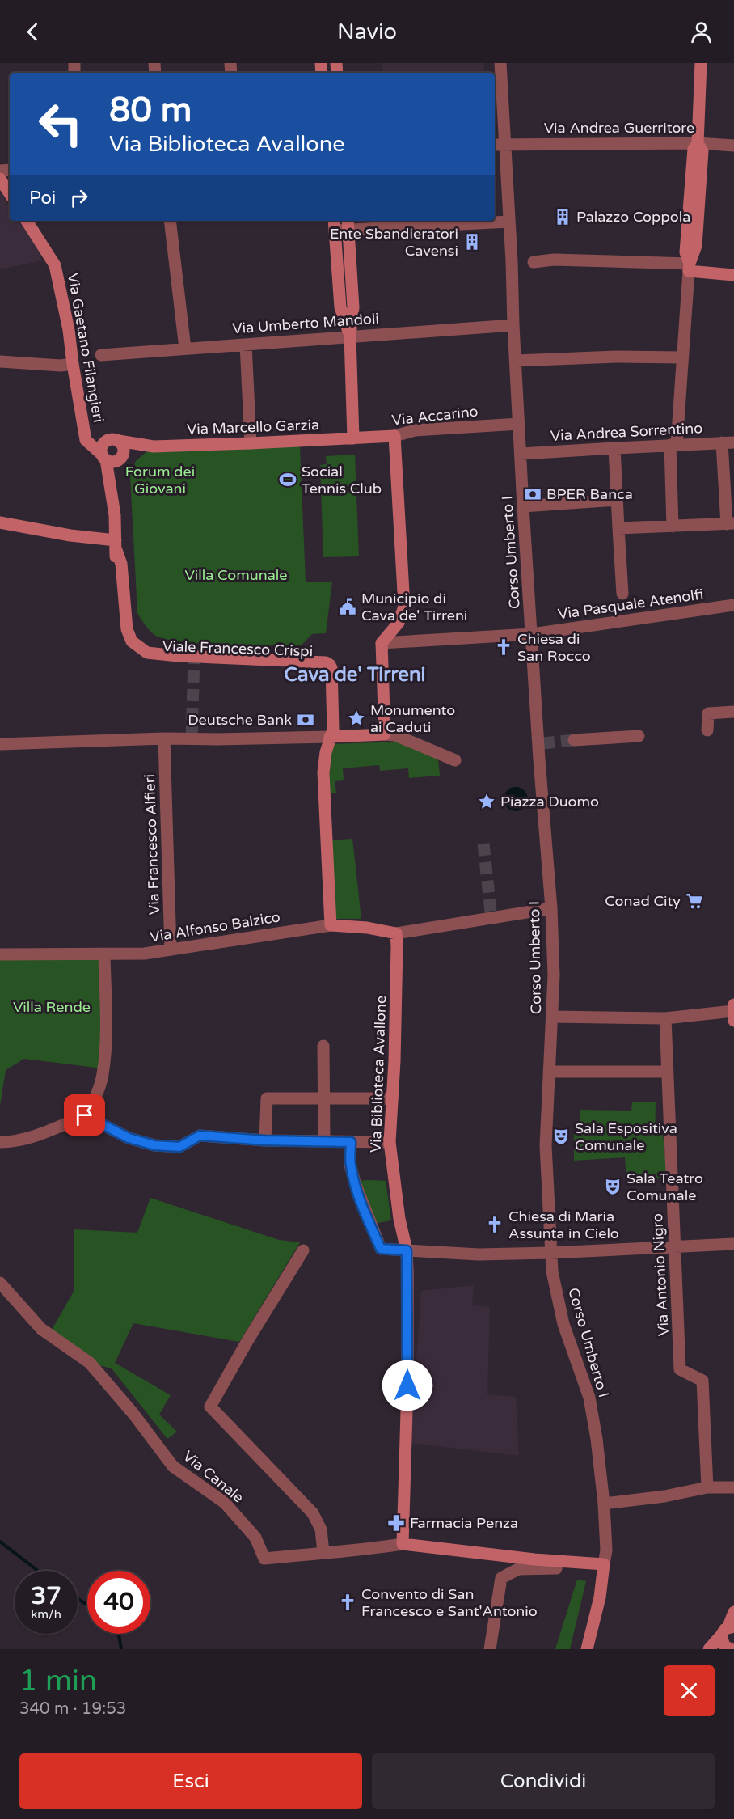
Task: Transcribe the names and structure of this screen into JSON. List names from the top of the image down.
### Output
{
  "streets": {
    "street": [
      "Via Andrea Guerritore",
      "Via Umberto Mandoli",
      "Via Gaetano Filangieri",
      "Via Accarino",
      "Via Marcello Garzia",
      "Via Andrea Sorrentino",
      "Corso Umberto I",
      "Via Pasquale Atenolfi",
      "Viale Francesco Crispi",
      "Via Francesco Alfieri",
      "Via Alfonso Balzico",
      "Via Biblioteca Avallone",
      "Via Antonio Nigro",
      "Via Canale"
    ]
  },
  "crossings": [
    ["Via Andrea Guerritore", "Corso Umberto I"],
    ["Via Umberto Mandoli", "Corso Umberto I"],
    ["Via Gaetano Filangieri", "Viale Francesco Crispi"],
    ["Via Accarino", "Via Marcello Garzia"],
    ["Via Accarino", "Corso Umberto I"],
    ["Via Andrea Sorrentino", "Corso Umberto I"],
    ["Corso Umberto I", "Via Pasquale Atenolfi"],
    ["Corso Umberto I", "Via Alfonso Balzico"],
    ["Via Francesco Alfieri", "Via Alfonso Balzico"],
    ["Via Alfonso Balzico", "Via Biblioteca Avallone"]
  ],
  "districts": ["Cava de' Tirreni"],
  "parks": ["Forum dei Giovani", "Villa Comunale", "Villa Rende"],
  "places": {
    "building": ["Palazzo Coppola", "Ente Sbandieratori Cavensi"],
    "sports": ["Social Tennis Club"],
    "bank": ["BPER Banca", "Deutsche Bank"],
    "public building": ["Municipio di Cava de' Tirreni"],
    "church": ["Chiesa di San Rocco", "Chiesa di Maria Assunta in Cielo", "Convento di San Francesco e Sant'Antonio"],
    "place": ["Monumento ai Caduti", "Piazza Duomo"],
    "supermarket": ["Conad City"],
    "theatre": ["Sala Espositiva Comunale", "Sala Teatro Comunale"],
    "pharmacy": ["Farmacia Penza"]
  },
  "page": {
    "header": "Navio",
    "turn": ["80 m", "Via Biblioteca Avallone"],
    "then": "Poi",
    "speed": "37 km/h",
    "limit": "40",
    "heading": ["1 min", "340 m · 19:53"],
    "buttons": ["Esci", "Condividi"]
  }
}
